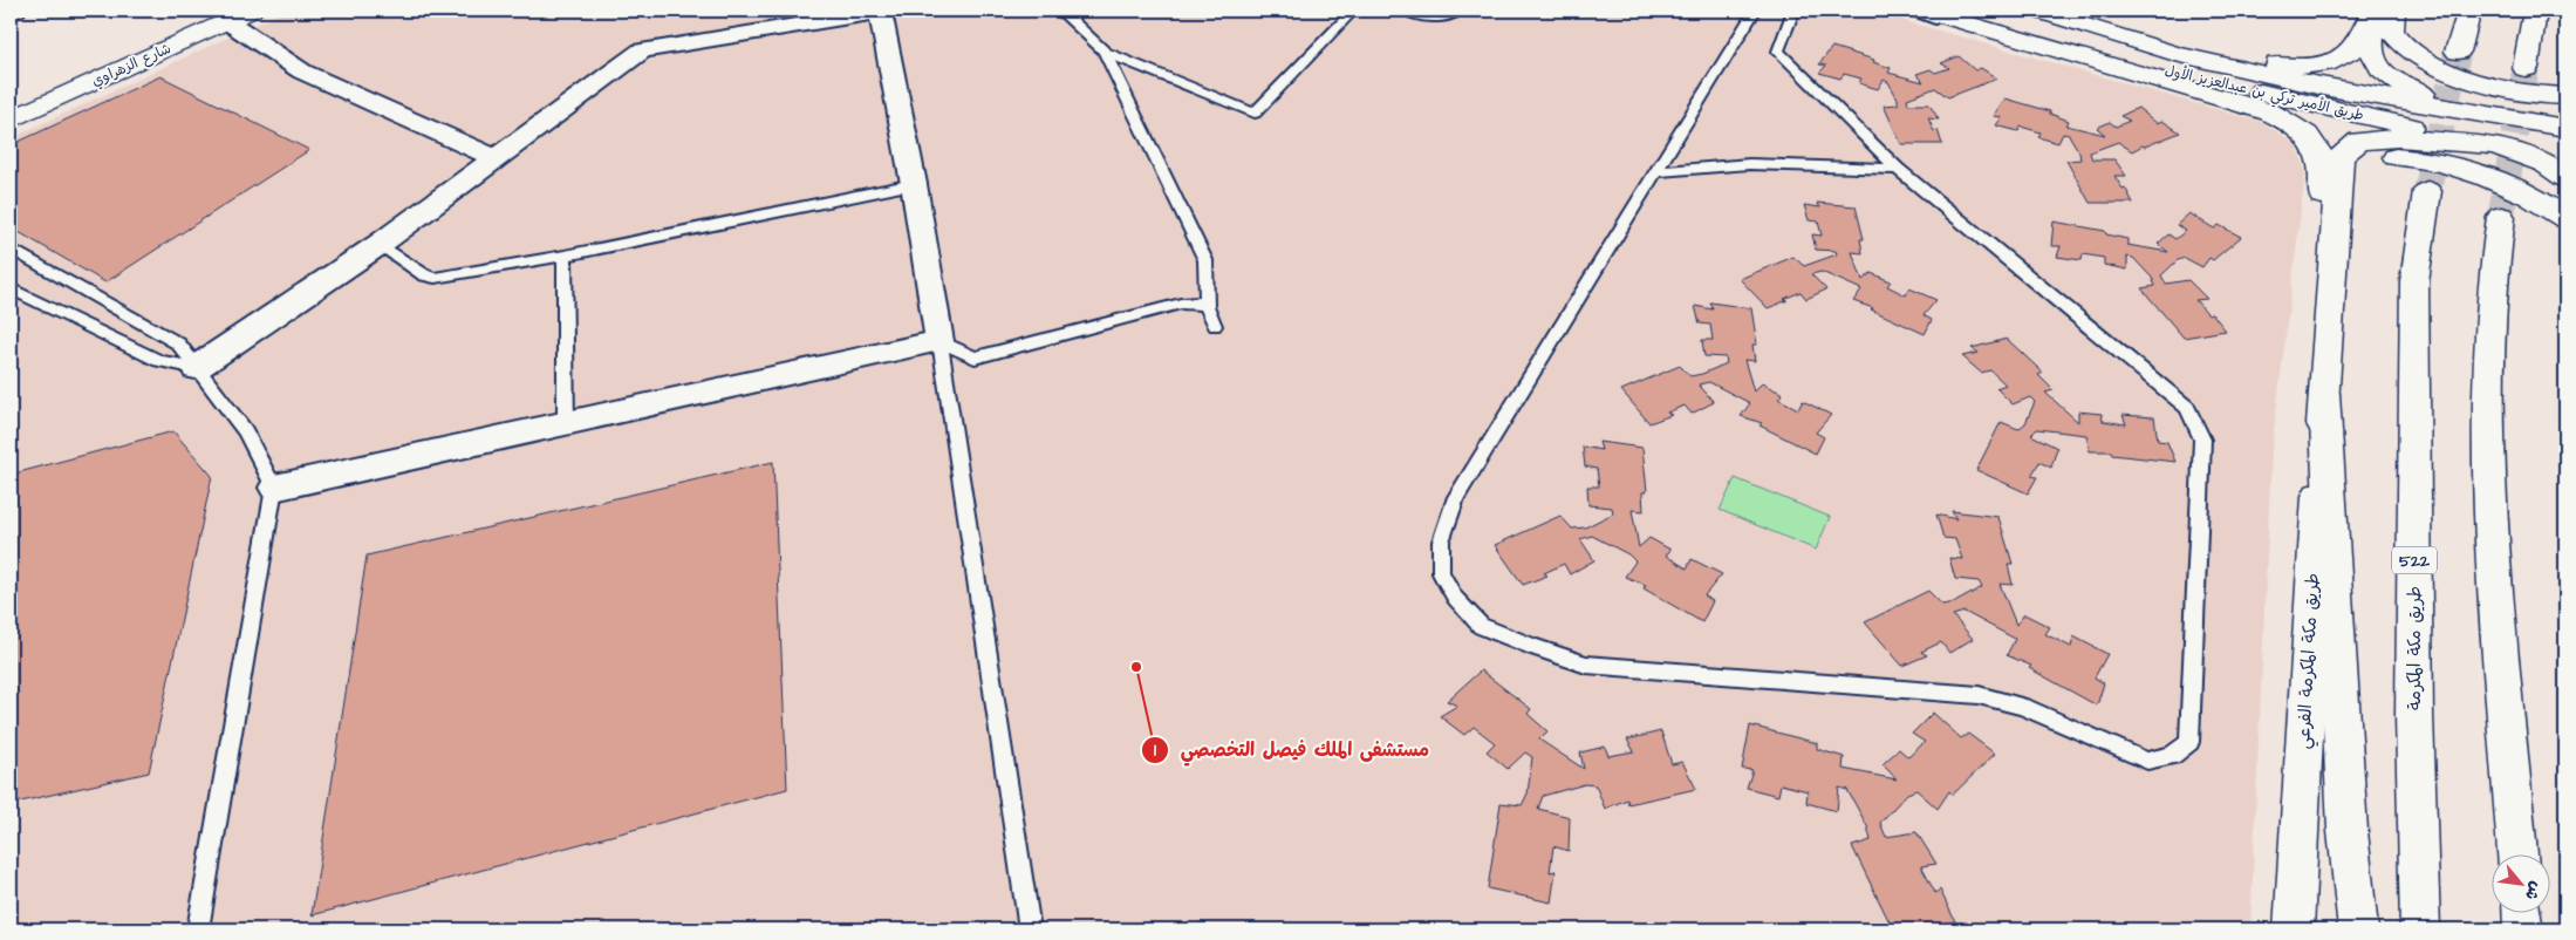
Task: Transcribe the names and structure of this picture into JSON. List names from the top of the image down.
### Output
{
  "streets": {
    "main road": [
      "شارع الزهراوي",
      "طريق الأمير تركي بن عبدالعزيز الأول",
      "522",
      "طريق مكة المكرمة",
      "طريق مكة المكرمة الفرعي"
    ]
  },
  "places": ["مستشفى الملك فيصل التخصصي"],
  "north": "bottom right"
}
